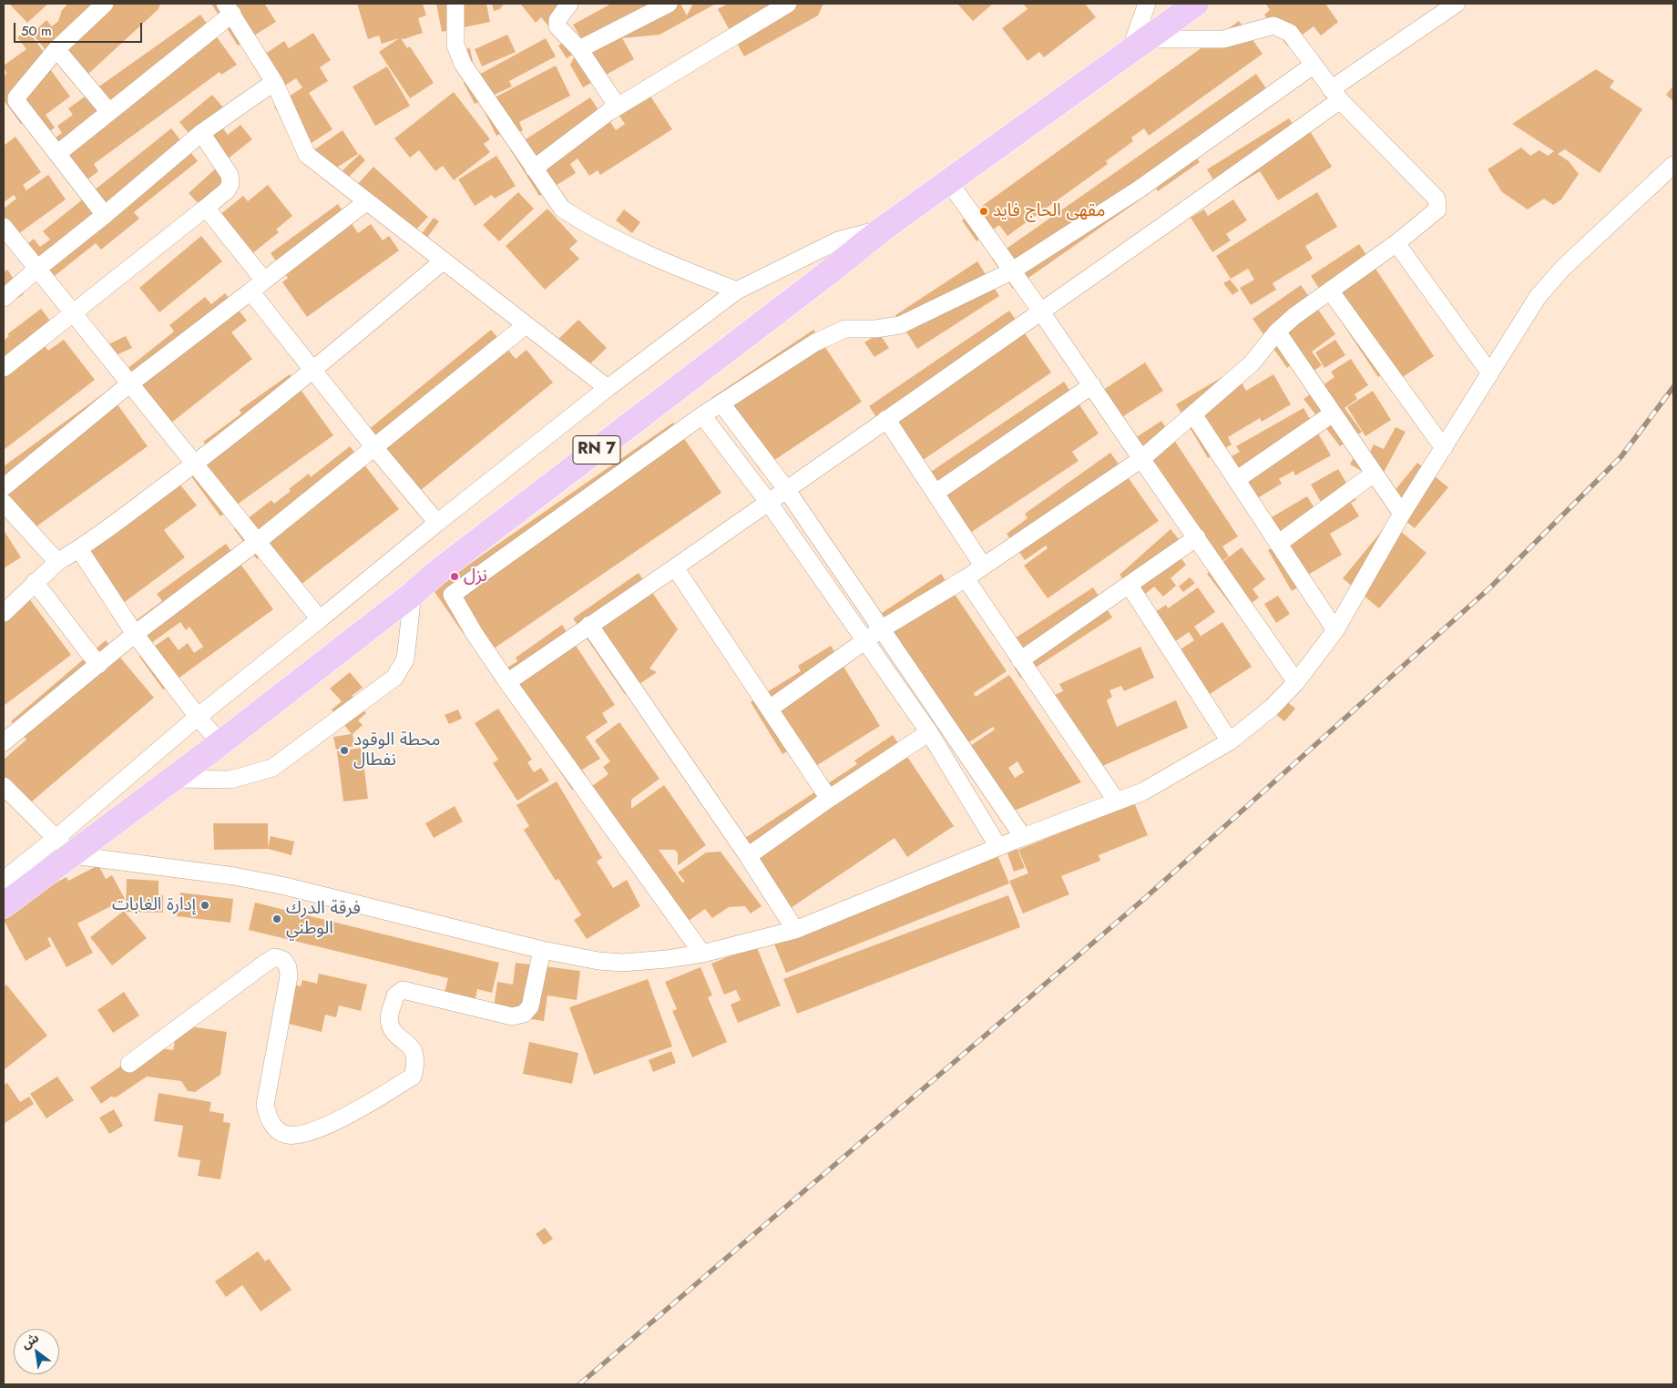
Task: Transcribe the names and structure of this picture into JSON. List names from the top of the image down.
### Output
{
  "streets": {
    "main road": ["RN 7"]
  },
  "places": [
    "مقهى الحاج فايد",
    "نزل",
    "محطة الوقود نفطال",
    "إدارة الغابات",
    "فرقة الدرك الوطني"
  ],
  "scale_bar": "50 m",
  "north": "top left"
}
